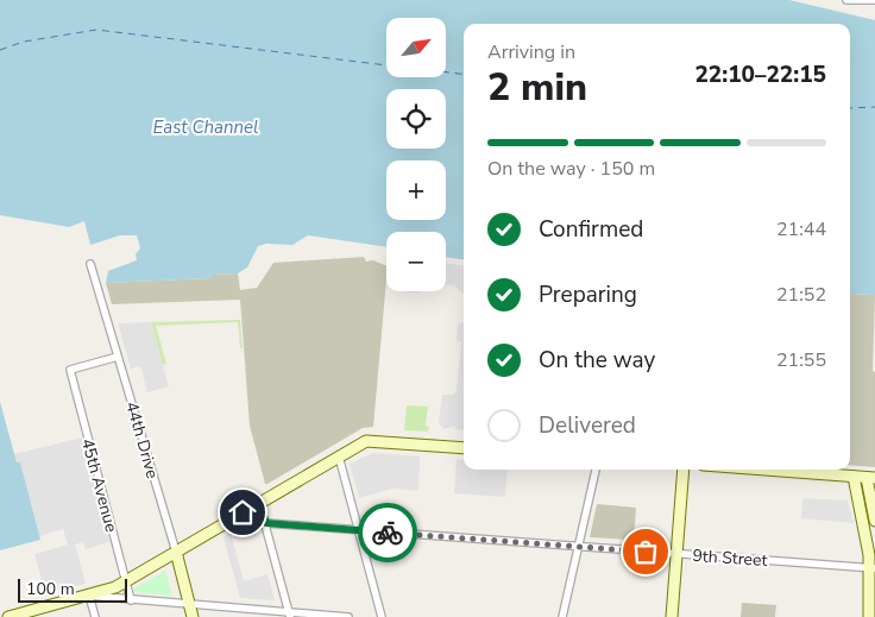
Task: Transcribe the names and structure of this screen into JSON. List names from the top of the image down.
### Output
{
  "streets": {
    "main road": ["44th Drive"],
    "street": ["45th Avenue", "9th Street"]
  },
  "crossings": [
    ["44th Drive", "45th Avenue"]
  ],
  "water": ["East Channel"],
  "scale_bar": "100 m",
  "north": "top right",
  "page": {
    "map_buttons": ["+", "−"],
    "heading": ["2 min", "Arriving in", "22:10–22:15"],
    "bar": "On the way · 150 m",
    "list": [
      ["Confirmed", "21:44"],
      ["Preparing", "21:52"],
      ["On the way", "21:55"],
      "Delivered"
    ],
    "scale": "100 m"
  }
}
